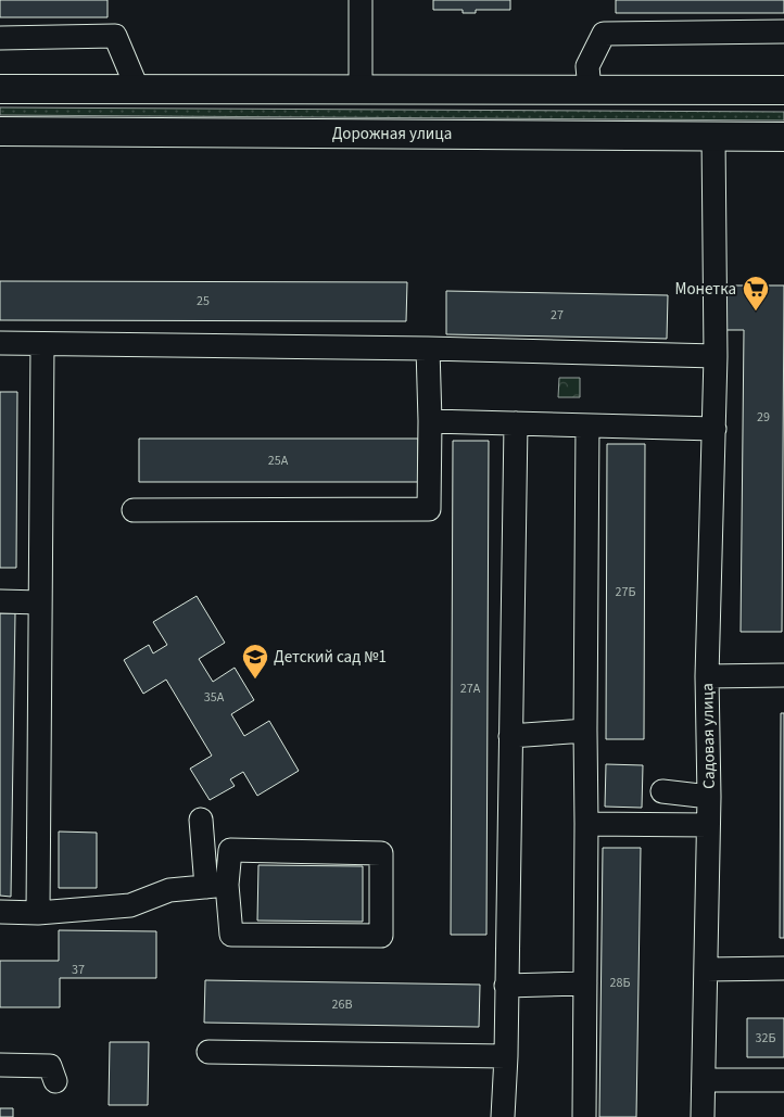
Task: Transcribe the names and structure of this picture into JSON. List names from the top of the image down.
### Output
{
  "streets": {
    "main road": ["Дорожная улица"],
    "street": ["Садовая улица"]
  },
  "crossings": [
    ["Дорожная улица", "Садовая улица"]
  ],
  "places": {
    "supermarket": ["Монетка"],
    "school or university": ["Детский сад №1"]
  },
  "house_numbers": [
    "25",
    "27",
    "29",
    "25А",
    "27Б",
    "27А",
    "35А",
    "37",
    "28Б",
    "26В",
    "32Б"
  ]
}
